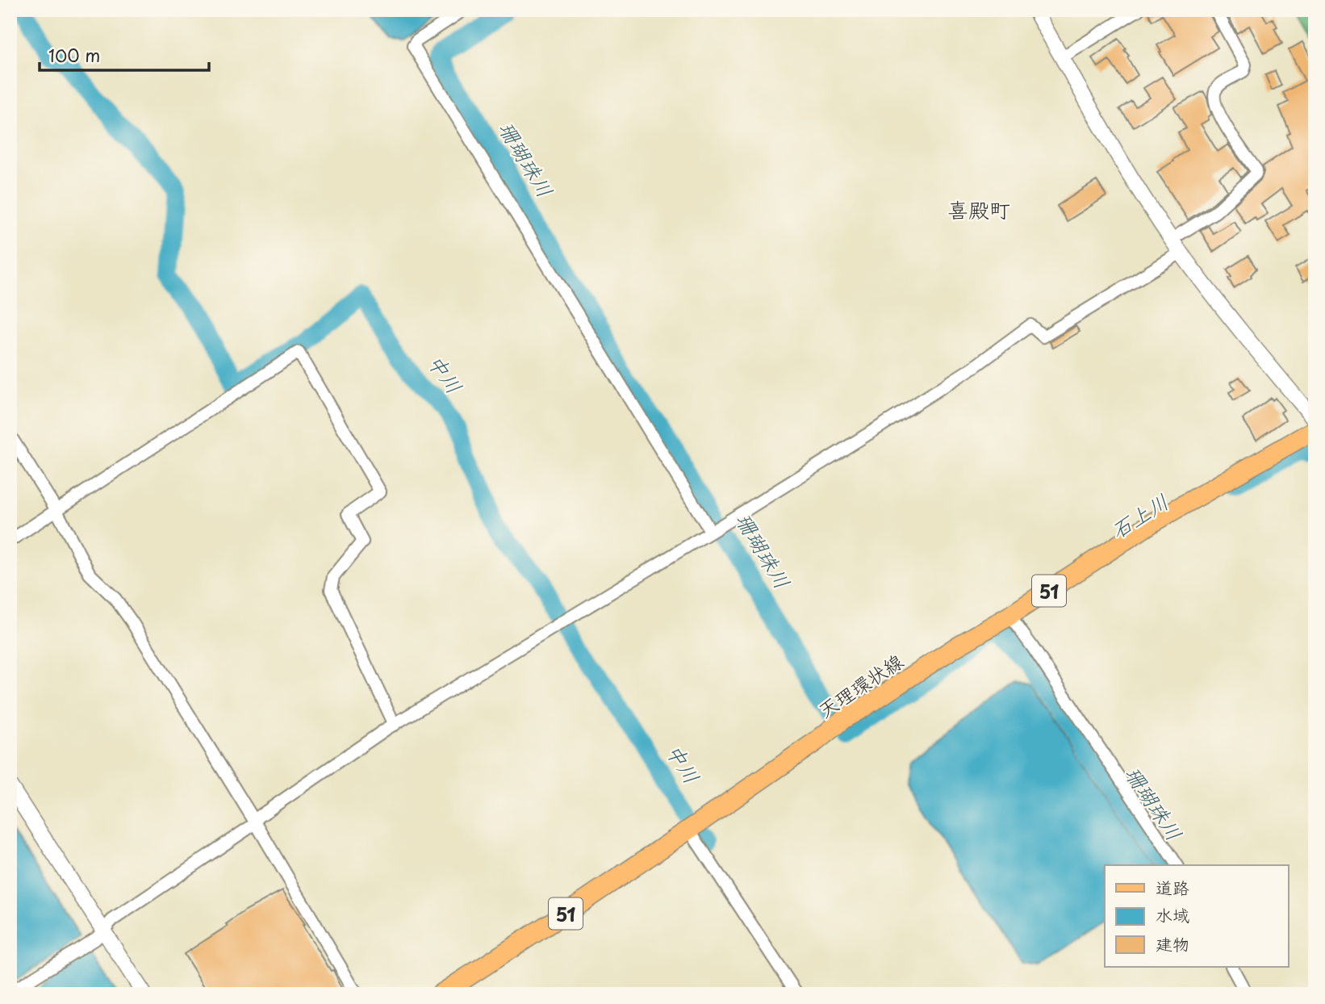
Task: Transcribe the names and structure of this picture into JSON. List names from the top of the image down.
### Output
{
  "streets": {
    "main road": ["51", "天理環状線"]
  },
  "districts": ["喜殿町"],
  "water": ["珊瑚珠川", "中川", "石上川"],
  "legend": ["道路", "水域", "建物"],
  "scale_bar": "100 m"
}
